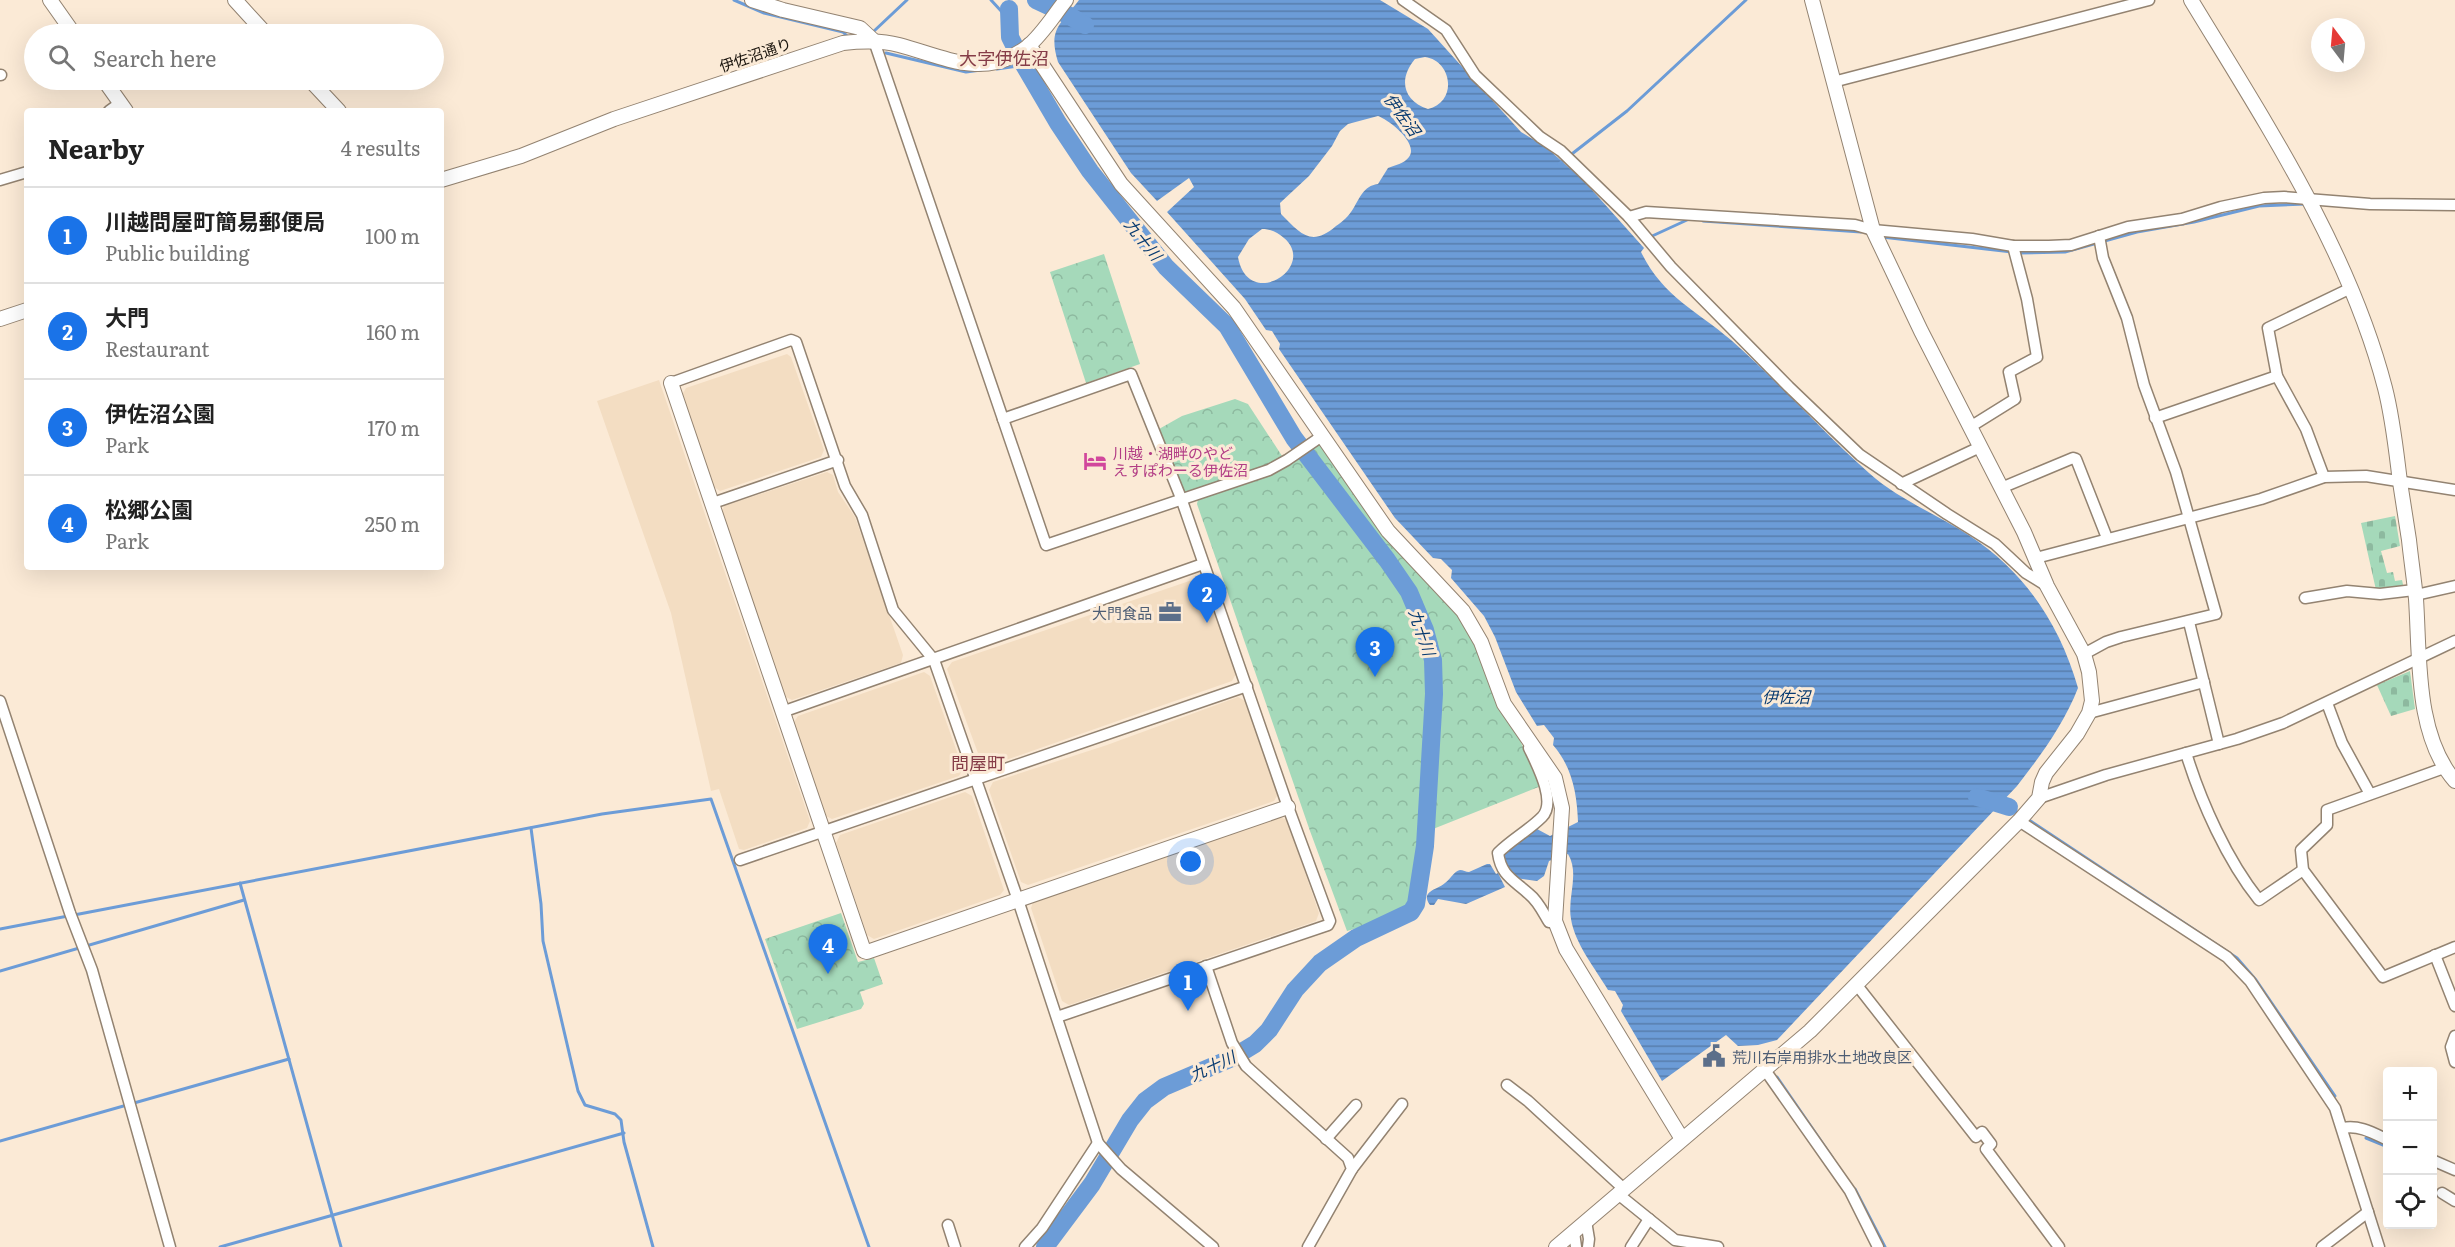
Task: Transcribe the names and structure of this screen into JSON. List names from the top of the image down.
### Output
{
  "streets": {
    "street": ["伊佐沼通り"]
  },
  "districts": ["大字伊佐沼", "問屋町"],
  "water": ["伊佐沼", "九十川"],
  "places": {
    "hotel": ["川越・湖畔のやど えすぽわーる伊佐沼"],
    "office": ["大門食品"],
    "public building": ["荒川右岸用排水土地改良区"]
  },
  "north": "top",
  "page": {
    "search": "Search here",
    "heading": ["Nearby", "4 results"],
    "list": [
      {
        "mark": "1",
        "name": "川越問屋町簡易郵便局",
        "note": "Public building",
        "value": "100 m"
      },
      {
        "mark": "2",
        "name": "大門",
        "note": "Restaurant",
        "value": "160 m"
      },
      {
        "mark": "3",
        "name": "伊佐沼公園",
        "note": "Park",
        "value": "170 m"
      },
      {
        "mark": "4",
        "name": "松郷公園",
        "note": "Park",
        "value": "250 m"
      }
    ],
    "pins": [
      "2",
      "3",
      "4",
      "1"
    ],
    "map_buttons": ["+", "−"]
  }
}
